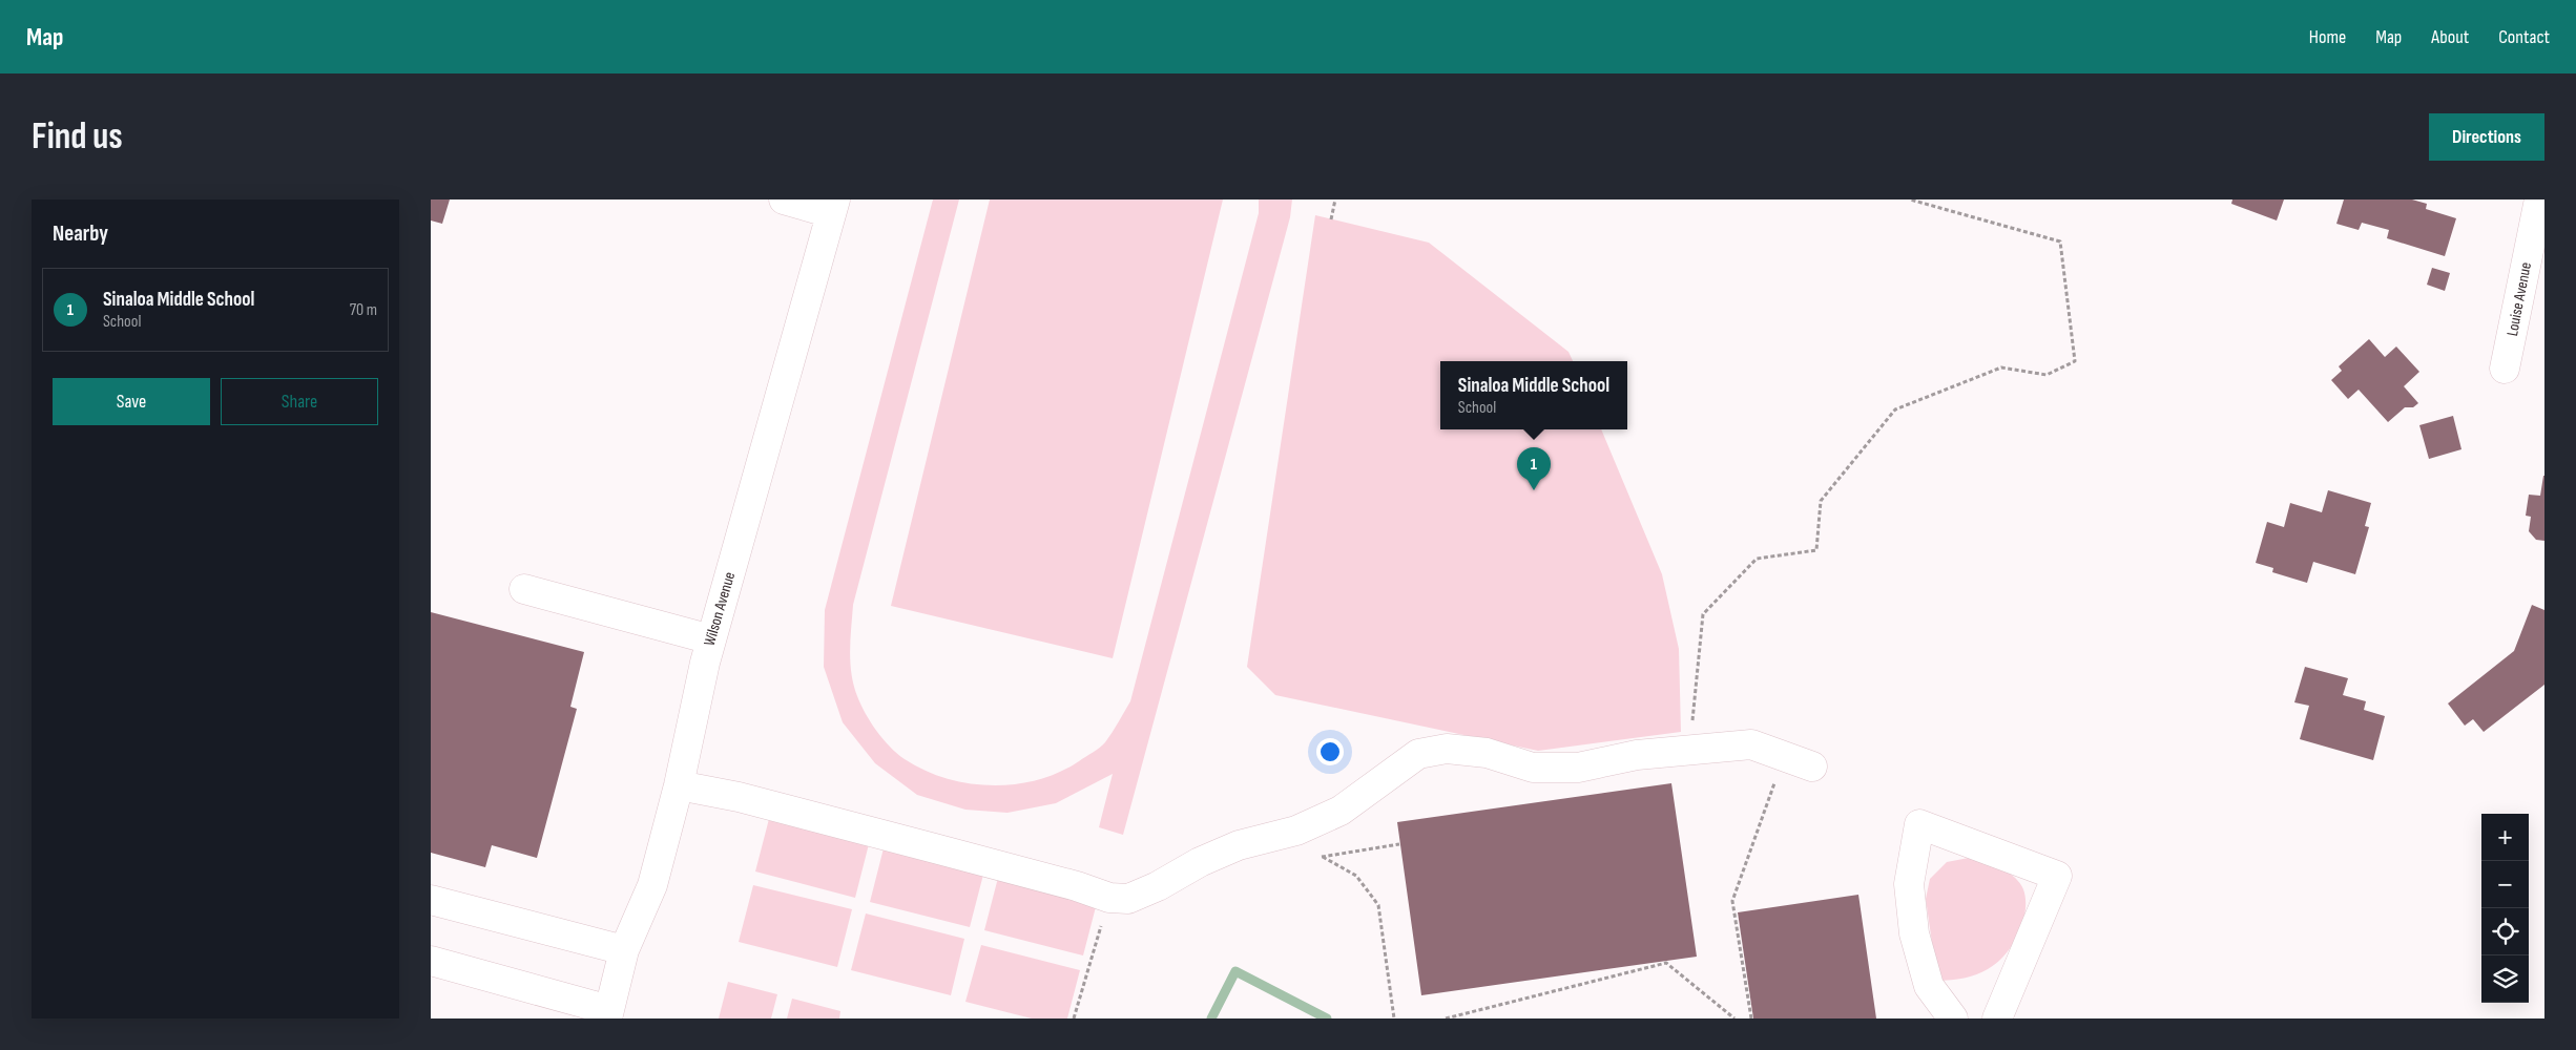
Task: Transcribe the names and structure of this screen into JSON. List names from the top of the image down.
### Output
{
  "streets": {
    "street": ["Louise Avenue", "Wilson Avenue"]
  },
  "page": {
    "header": "Map",
    "nav": [
      "Home",
      "Map",
      "About",
      "Contact"
    ],
    "buttons": [
      "Directions",
      ["Save", "Share"]
    ],
    "title": "Find us",
    "heading": "Nearby",
    "list": [
      {
        "mark": "1",
        "name": "Sinaloa Middle School",
        "note": "School",
        "value": "70 m"
      }
    ],
    "popup": ["Sinaloa Middle School", "School"],
    "pins": "1",
    "map_buttons": ["+", "−"]
  }
}
